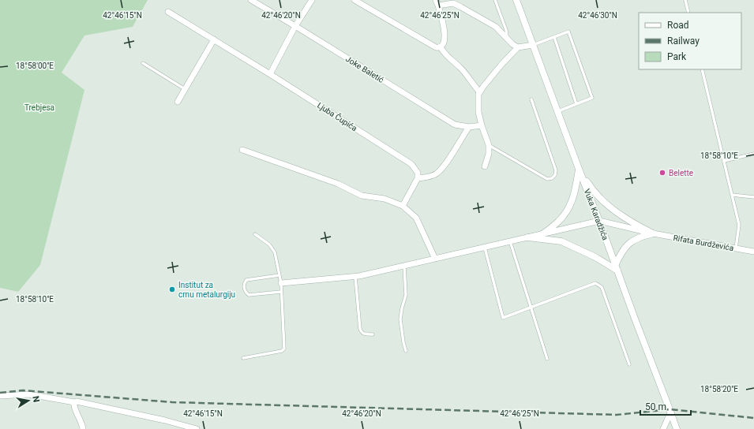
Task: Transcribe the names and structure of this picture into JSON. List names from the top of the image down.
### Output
{
  "streets": {
    "street": [
      "Joke Baletić",
      "Ljuba Čupića",
      "Vuka Karadžića",
      "Rifata Burdževića"
    ]
  },
  "crossings": [
    ["Vuka Karadžića", "Rifata Burdževića"]
  ],
  "parks": ["Trebjesa"],
  "places": ["Belette", "Institut za crnu metalurgiju"],
  "legend": ["Road", "Railway", "Park"],
  "scale_bar": "50 m",
  "north": "right",
  "coordinates": [
    "42°46'15\"N",
    "42°46'20\"N",
    "42°46'25\"N",
    "42°46'30\"N",
    "18°58'00\"E",
    "18°58'10\"E",
    "18°58'20\"E"
  ]
}
